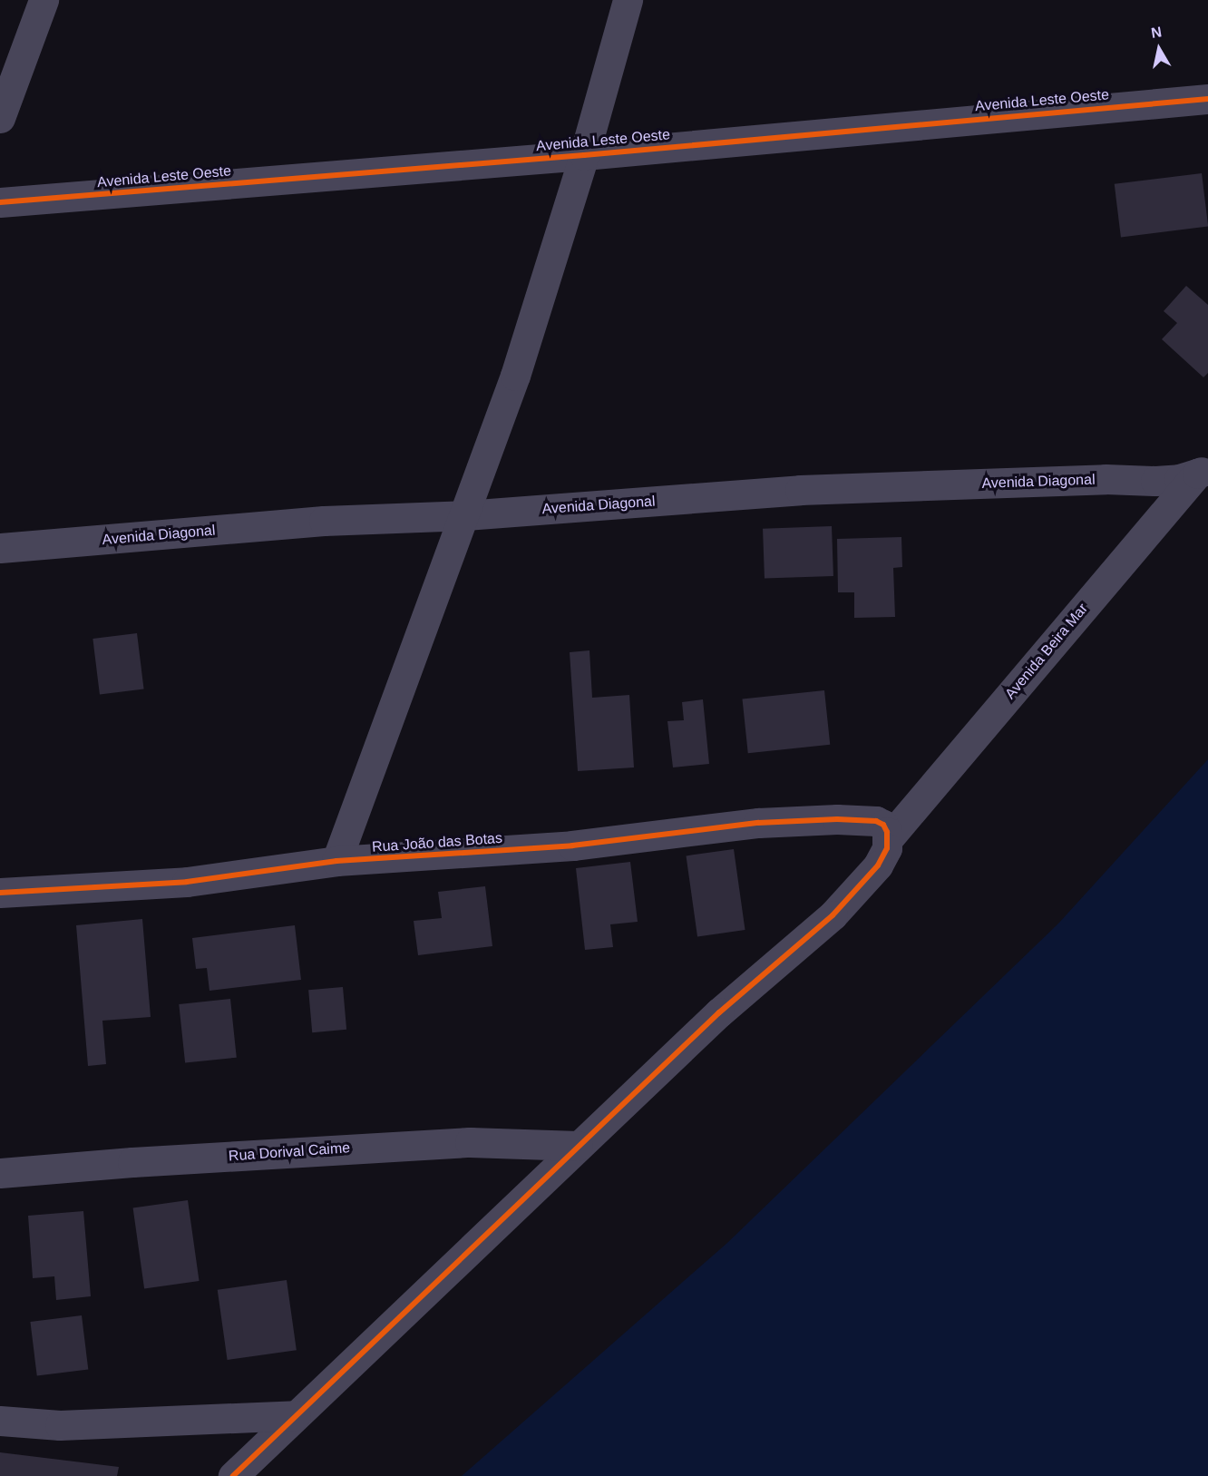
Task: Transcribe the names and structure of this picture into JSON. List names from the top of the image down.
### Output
{
  "streets": {
    "street": [
      "Avenida Leste Oeste",
      "Avenida Diagonal",
      "Avenida Beira Mar",
      "Rua João das Botas",
      "Rua Dorival Caime"
    ]
  },
  "crossings": [
    ["Avenida Diagonal", "Avenida Beira Mar"],
    ["Avenida Beira Mar", "Rua João das Botas"],
    ["Avenida Beira Mar", "Rua Dorival Caime"]
  ],
  "north": "top"
}
